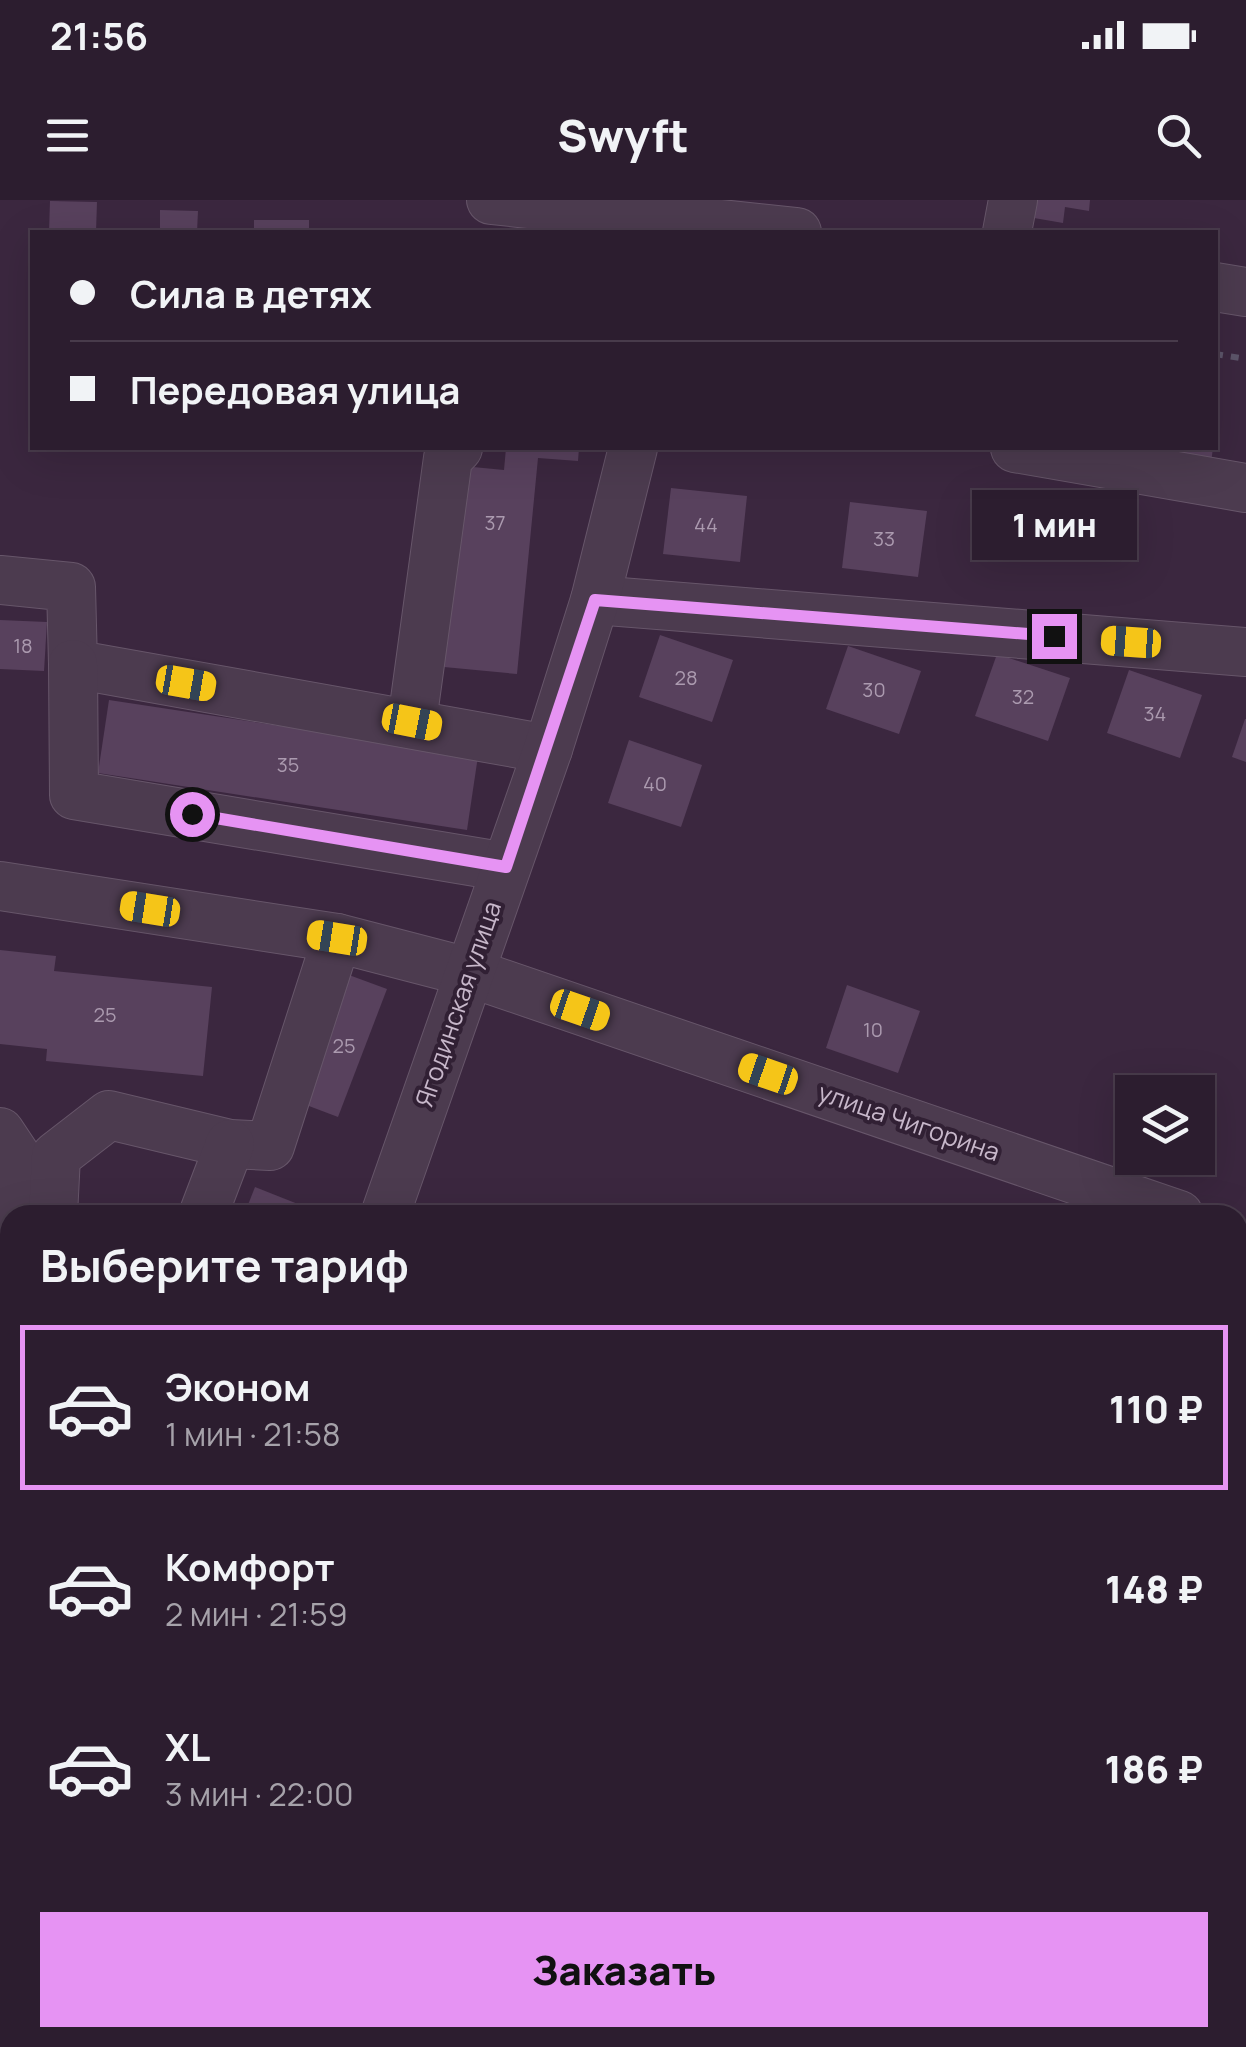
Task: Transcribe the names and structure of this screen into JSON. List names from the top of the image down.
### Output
{
  "streets": {
    "street": ["Ягодинская улица", "улица Чигорина"]
  },
  "crossings": [
    ["Ягодинская улица", "улица Чигорина"]
  ],
  "house_numbers": [
    "37",
    "44",
    "33",
    "18",
    "28",
    "30",
    "32",
    "34",
    "35",
    "40",
    "25",
    "10",
    "25"
  ],
  "page": {
    "status": "21:56",
    "header": "Swyft",
    "banner": ["Сила в детях", "Передовая улица"],
    "bubble": "1 мин",
    "heading": "Выберите тариф",
    "list": [
      {
        "name": "Эконом",
        "note": "1 мин · 21:58",
        "value": "110 ₽"
      },
      {
        "name": "Комфорт",
        "note": "2 мин · 21:59",
        "value": "148 ₽"
      },
      {
        "name": "XL",
        "note": "3 мин · 22:00",
        "value": "186 ₽"
      }
    ],
    "buttons": "Заказать"
  }
}
